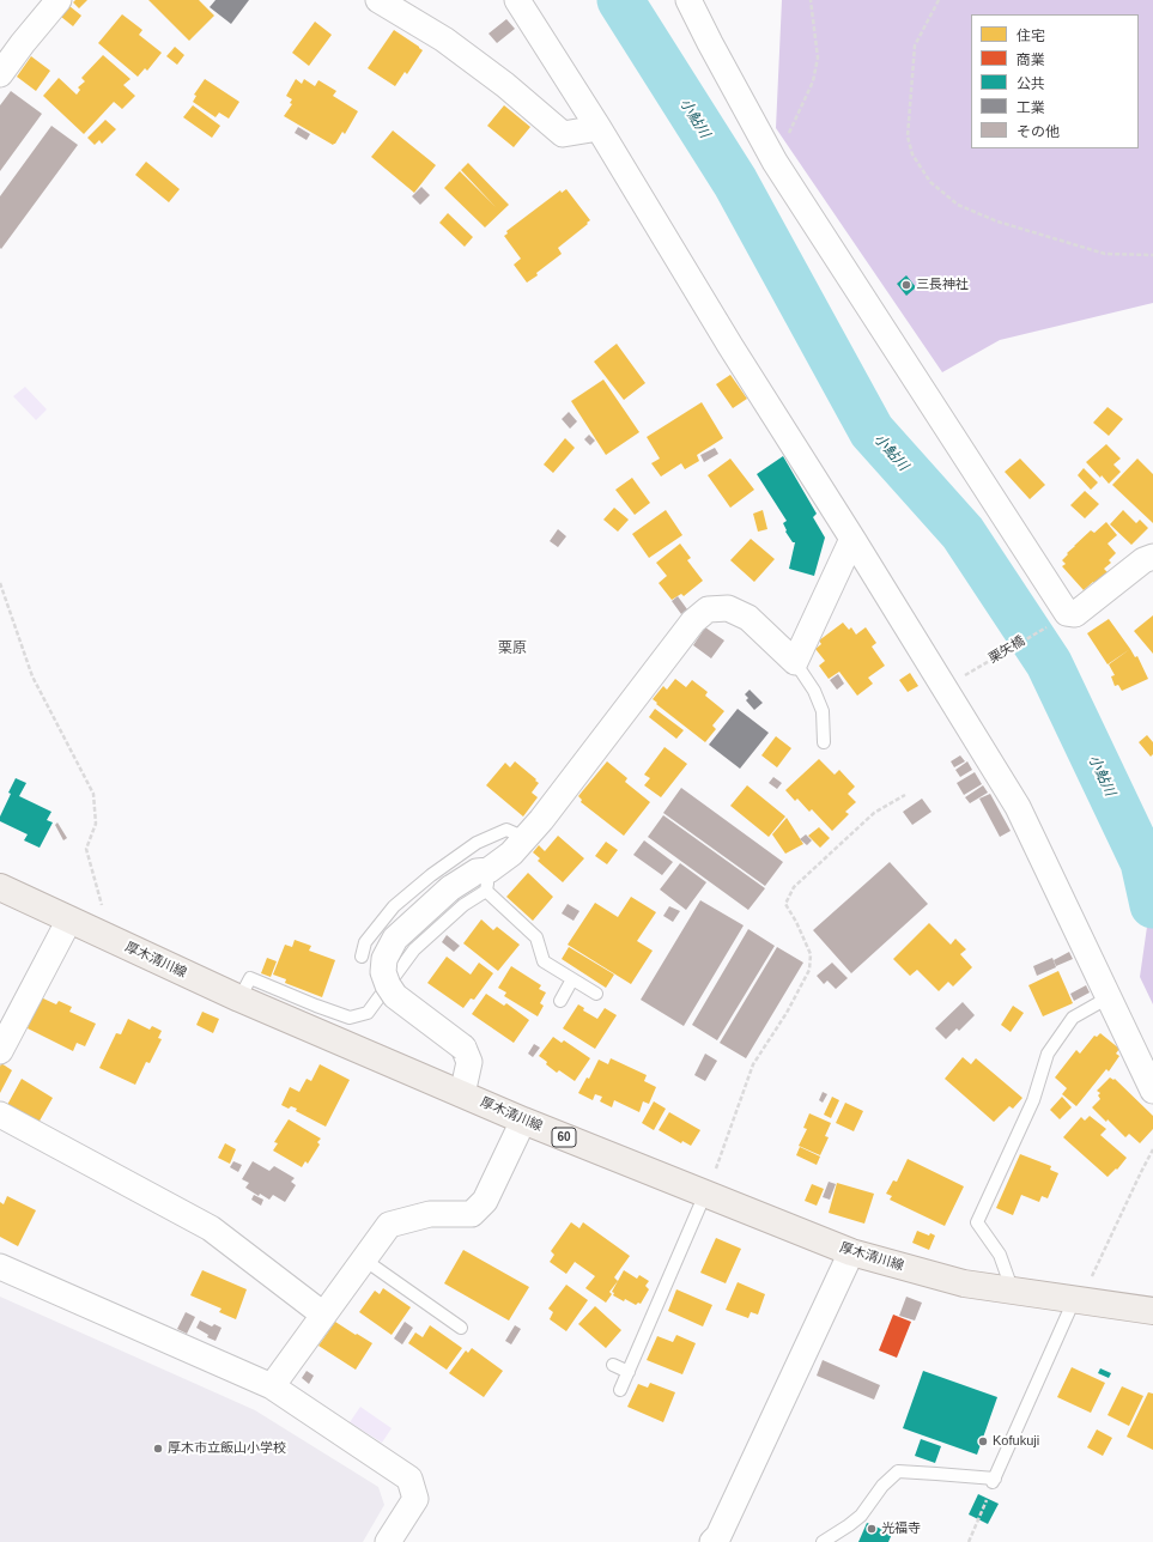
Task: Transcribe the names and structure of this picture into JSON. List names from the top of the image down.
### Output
{
  "streets": {
    "main road": ["厚木清川線", "60"],
    "path": ["栗矢橋"]
  },
  "districts": ["栗原"],
  "water": ["小鮎川"],
  "places": [
    "三長神社",
    "Kofukuji",
    "厚木市立飯山小学校",
    "光福寺"
  ],
  "legend": [
    "住宅",
    "商業",
    "公共",
    "工業",
    "その他"
  ]
}
